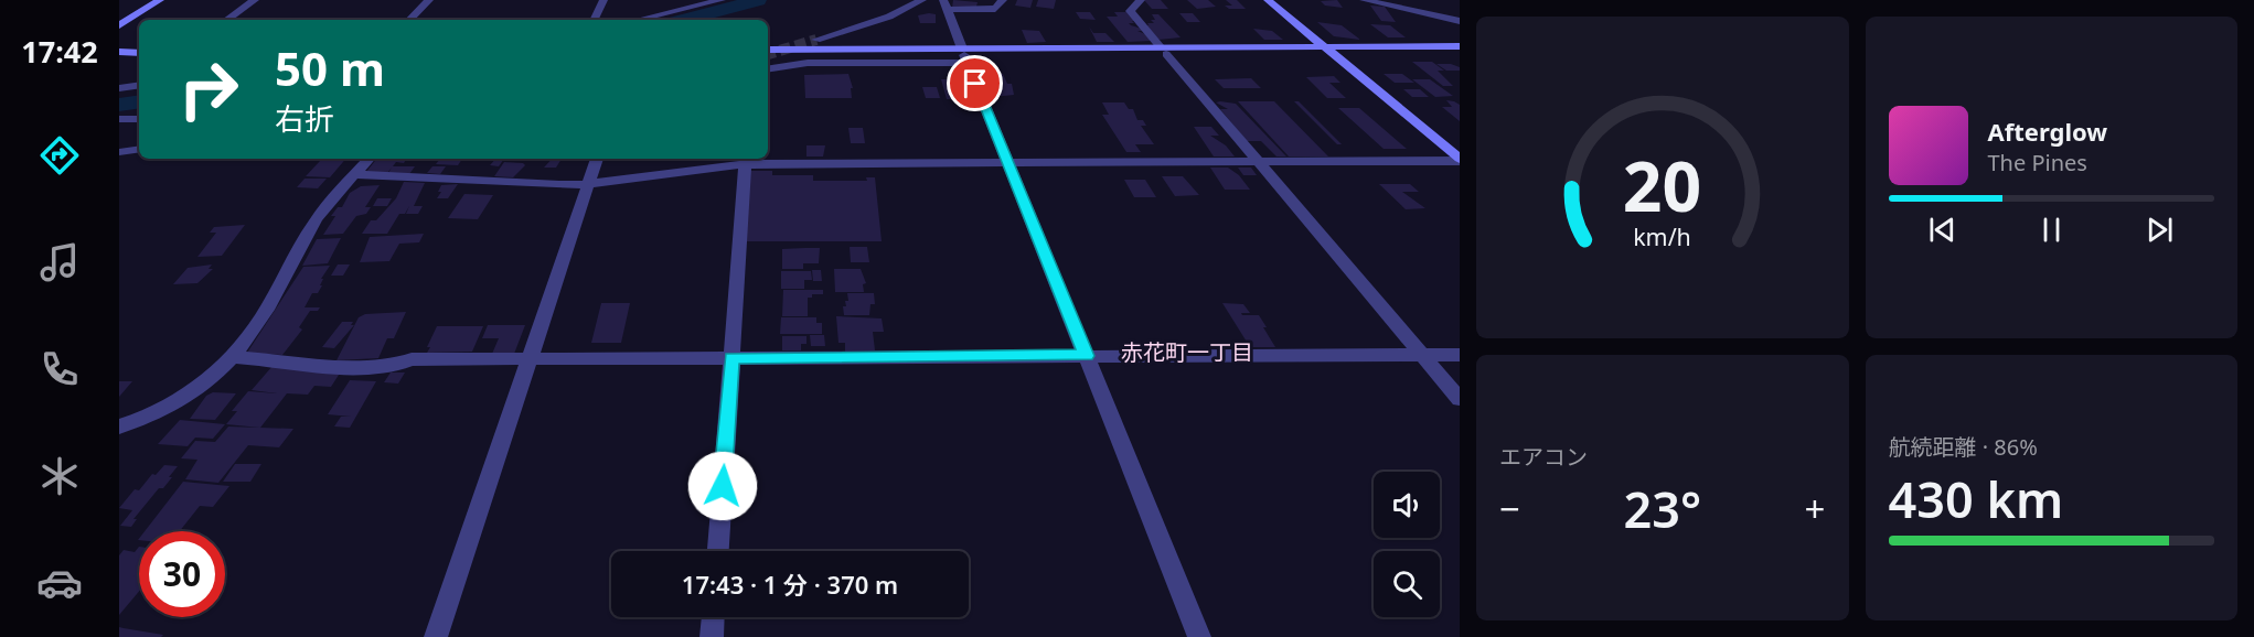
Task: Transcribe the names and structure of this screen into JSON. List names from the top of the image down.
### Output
{
  "districts": ["赤花町一丁目"],
  "page": {
    "tabs": "17:42",
    "turn": ["50 m", "右折"],
    "song": ["Afterglow", "The Pines"],
    "tile": [
      "エアコン",
      ["航続距離 · 86%", "430 km"]
    ],
    "heat": ["−", "23°", "+"],
    "limit": "30",
    "trip": "17:43 · 1 分 · 370 m",
    "gauge": ["20", "km/h"]
  }
}
